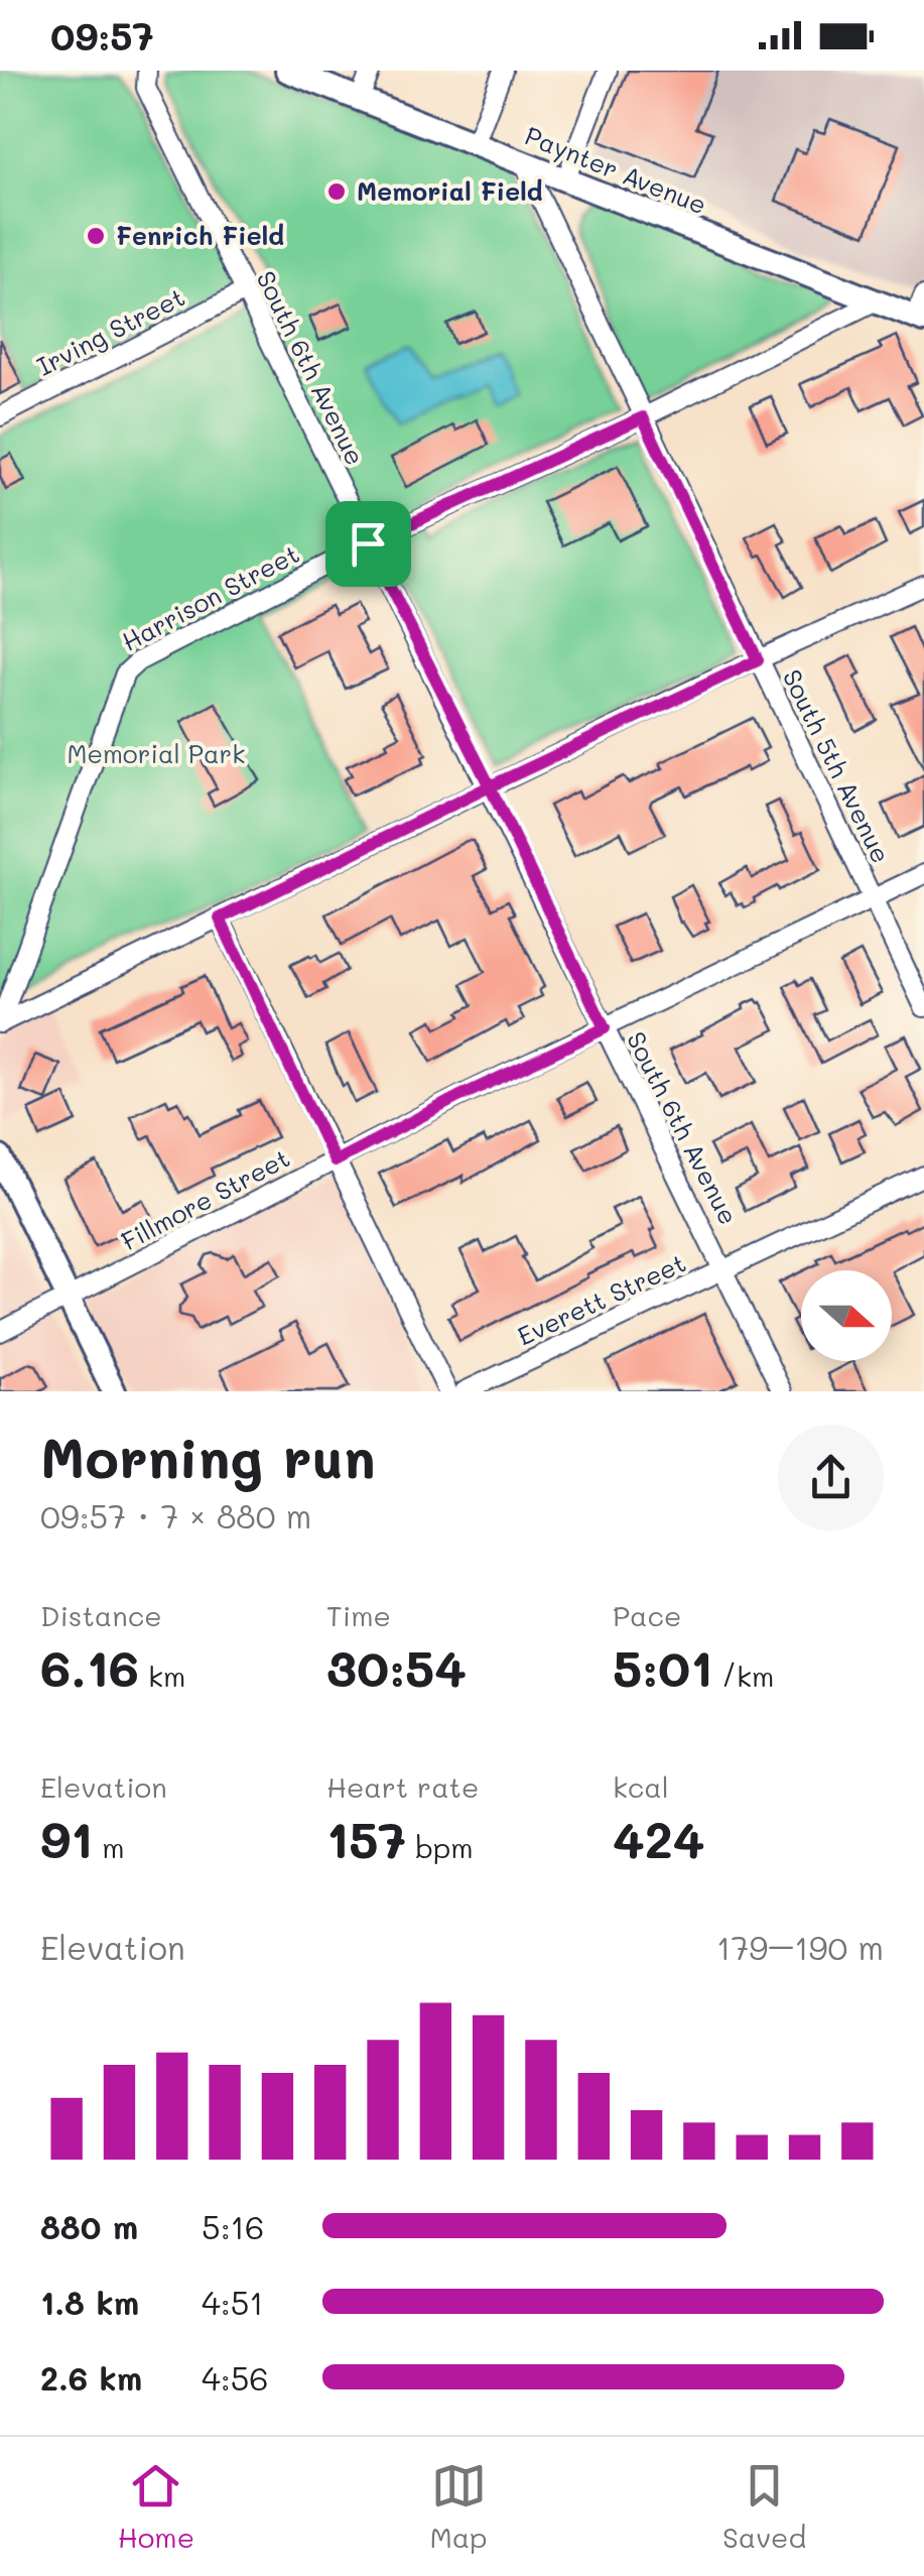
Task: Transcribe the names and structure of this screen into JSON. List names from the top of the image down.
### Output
{
  "streets": {
    "street": [
      "Paynter Avenue",
      "Irving Street",
      "South 6th Avenue",
      "Harrison Street",
      "South 5th Avenue",
      "Fillmore Street",
      "Everett Street"
    ]
  },
  "crossings": [
    ["Paynter Avenue", "Harrison Street"],
    ["Paynter Avenue", "South 5th Avenue"],
    ["Irving Street", "South 6th Avenue"],
    ["South 6th Avenue", "Harrison Street"],
    ["South 6th Avenue", "Fillmore Street"],
    ["South 6th Avenue", "Everett Street"],
    ["Harrison Street", "South 5th Avenue"],
    ["South 5th Avenue", "Fillmore Street"]
  ],
  "parks": ["Memorial Park"],
  "places": ["Memorial Field", "Fenrich Field"],
  "north": "right",
  "page": {
    "status": "09:57",
    "heading": ["Morning run", "09:57 · 7 × 880 m"],
    "stats": [
      ["Distance", "6.16 km"],
      ["Time", "30:54"],
      ["Pace", "5:01 /km"],
      ["Elevation", "91 m"],
      ["Heart rate", "157 bpm"],
      ["kcal", "424"]
    ],
    "chart": ["Elevation", "179–190 m"],
    "list": [
      {
        "name": "880 m",
        "note": "5:16"
      },
      {
        "name": "1.8 km",
        "note": "4:51"
      },
      {
        "name": "2.6 km",
        "note": "4:56"
      }
    ],
    "tabs": ["Home", "Map", "Saved"]
  }
}
